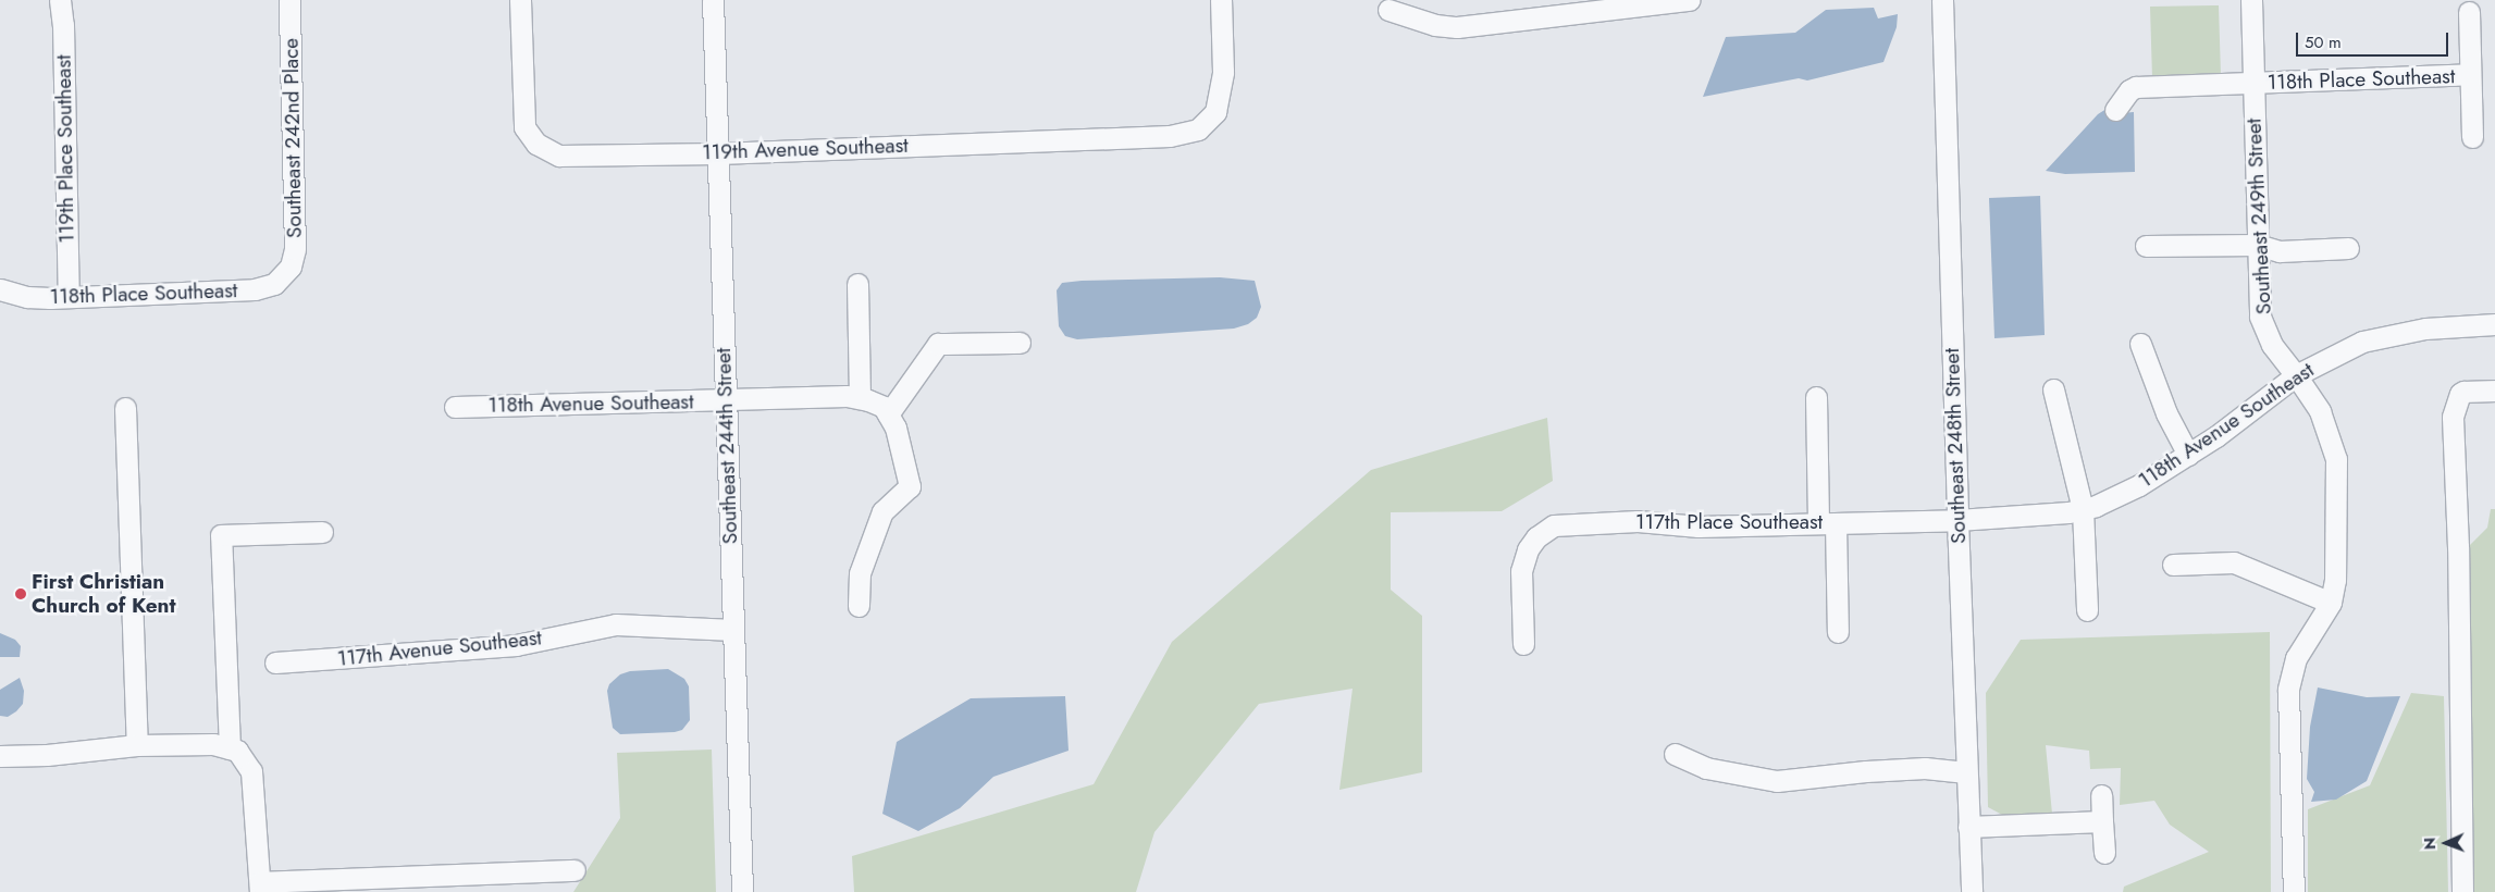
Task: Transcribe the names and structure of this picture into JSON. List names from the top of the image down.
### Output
{
  "streets": {
    "street": [
      "118th Place Southeast",
      "Southeast 242nd Place",
      "119th Place Southeast",
      "119th Avenue Southeast",
      "Southeast 249th Street",
      "118th Avenue Southeast",
      "Southeast 244th Street",
      "Southeast 248th Street",
      "117th Place Southeast",
      "117th Avenue Southeast"
    ]
  },
  "crossings": [
    ["118th Place Southeast", "Southeast 242nd Place"],
    ["118th Place Southeast", "119th Place Southeast"],
    ["118th Place Southeast", "Southeast 249th Street"],
    ["119th Avenue Southeast", "Southeast 244th Street"],
    ["Southeast 249th Street", "118th Avenue Southeast"],
    ["118th Avenue Southeast", "Southeast 244th Street"],
    ["118th Avenue Southeast", "Southeast 248th Street"],
    ["118th Avenue Southeast", "117th Place Southeast"],
    ["Southeast 244th Street", "117th Avenue Southeast"],
    ["Southeast 248th Street", "117th Place Southeast"]
  ],
  "places": ["First Christian Church of Kent"],
  "scale_bar": "50 m",
  "north": "left"
}
